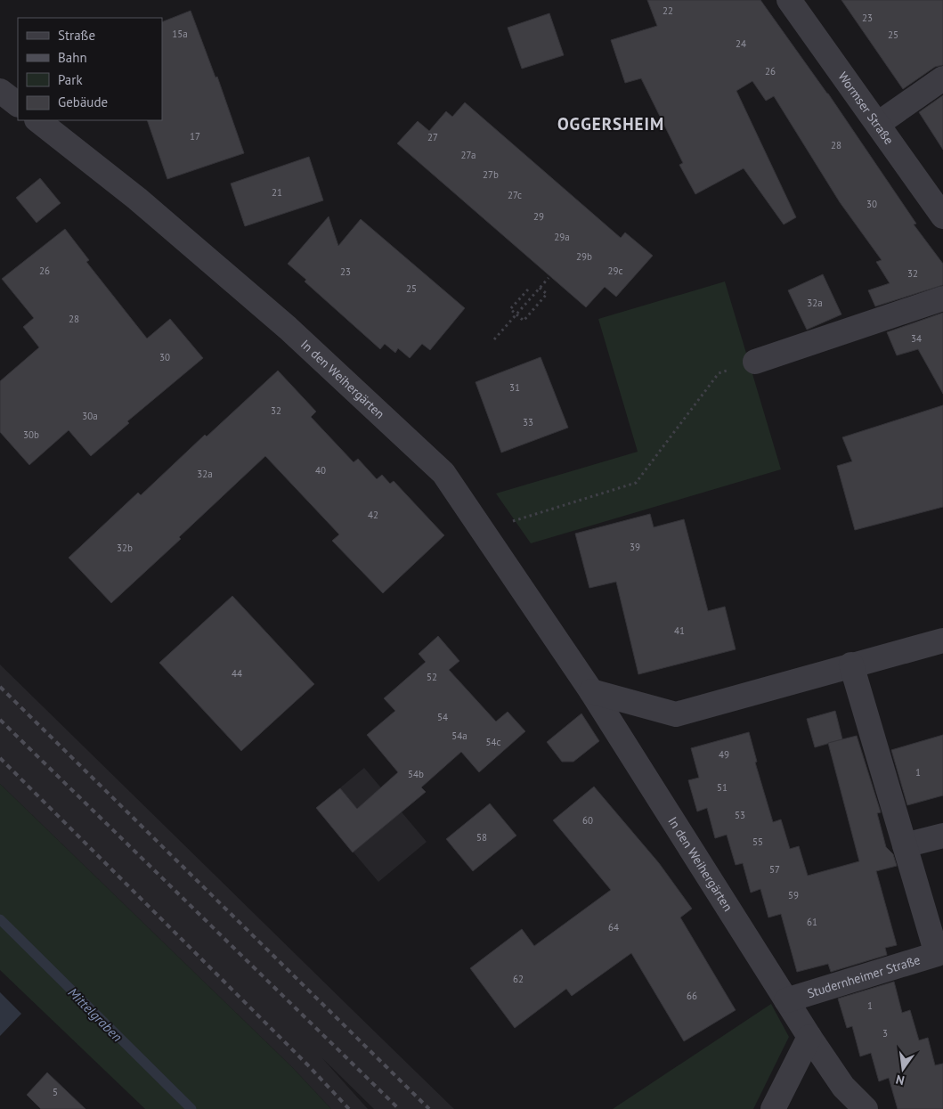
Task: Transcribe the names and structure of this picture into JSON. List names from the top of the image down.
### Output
{
  "streets": {
    "street": ["Wormser Straße", "In den Weihergärten", "Studernheimer Straße"]
  },
  "crossings": [
    ["In den Weihergärten", "Studernheimer Straße"]
  ],
  "districts": ["OGGERSHEIM"],
  "water": ["Mittelgraben"],
  "house_numbers": [
    "22",
    "23",
    "15a",
    "25",
    "24",
    "26",
    "17",
    "27",
    "28",
    "27a",
    "27b",
    "21",
    "27c",
    "30",
    "29",
    "29a",
    "29b",
    "26",
    "29c",
    "23",
    "32",
    "25",
    "32a",
    "28",
    "34",
    "30",
    "31",
    "32",
    "30a",
    "33",
    "30b",
    "40",
    "32a",
    "42",
    "39",
    "32b",
    "41",
    "44",
    "52",
    "54",
    "54a",
    "54c",
    "49",
    "1",
    "54b",
    "51",
    "53",
    "60",
    "58",
    "55",
    "57",
    "59",
    "61",
    "64",
    "62",
    "66",
    "1",
    "3",
    "5"
  ],
  "legend": [
    "Straße",
    "Bahn",
    "Park",
    "Gebäude"
  ],
  "north": "bottom"
}
